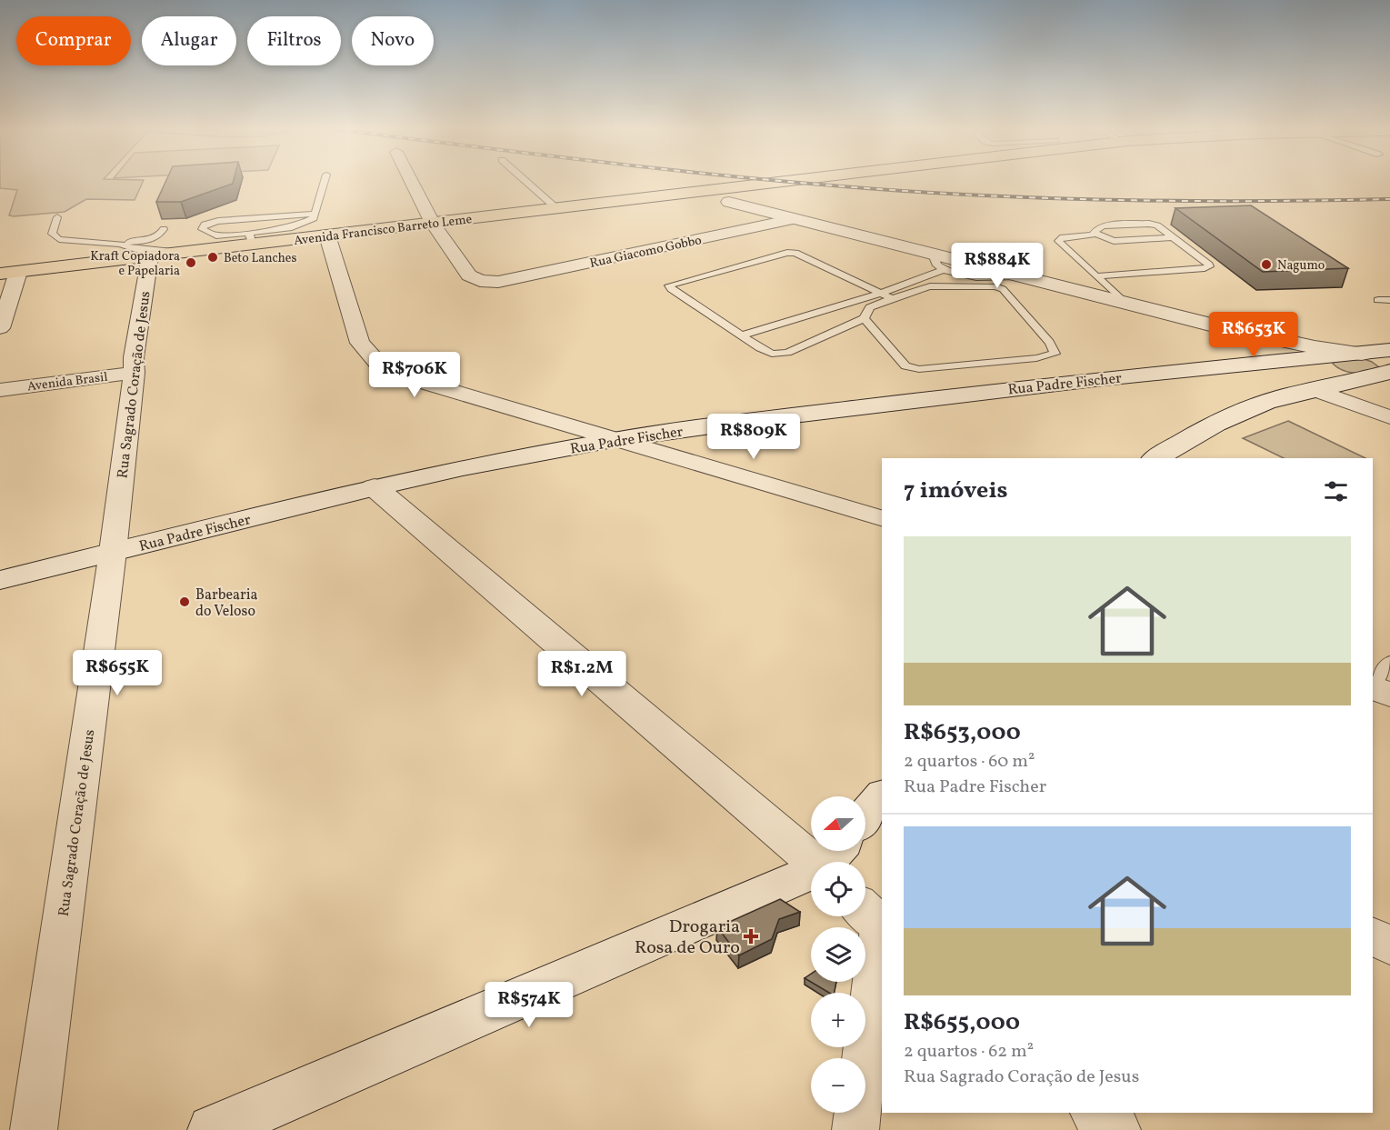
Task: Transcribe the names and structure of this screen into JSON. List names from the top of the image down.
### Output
{
  "streets": {
    "main road": ["Avenida Francisco Barreto Leme", "Rua Padre Fischer"],
    "street": ["Rua Giacomo Gobbo", "Avenida Brasil", "Rua Sagrado Coração de Jesus"]
  },
  "crossings": [
    ["Avenida Francisco Barreto Leme", "Rua Giacomo Gobbo"],
    ["Avenida Francisco Barreto Leme", "Rua Sagrado Coração de Jesus"],
    ["Avenida Brasil", "Rua Sagrado Coração de Jesus"],
    ["Rua Padre Fischer", "Rua Sagrado Coração de Jesus"]
  ],
  "places": {
    "other": [
      "Beto Lanches",
      "Kraft Copiadora e Papelaria",
      "Nagumo",
      "Barbearia do Veloso"
    ],
    "health": ["Drogaria Rosa de Ouro"]
  },
  "north": "left",
  "page": {
    "chip": [
      "Comprar",
      "Alugar",
      "Filtros",
      "Novo"
    ],
    "price": [
      "R$884K",
      "R$653K",
      "R$706K",
      "R$809K",
      "R$655K",
      "R$1.2M",
      "R$574K"
    ],
    "heading": "7 imóveis",
    "list": [
      {
        "name": "R$653,000",
        "note": "2 quartos · 60 m² · Rua Padre Fischer"
      },
      {
        "name": "R$655,000",
        "note": "2 quartos · 62 m² · Rua Sagrado Coração de Jesus"
      }
    ],
    "map_buttons": ["+", "−"]
  }
}
